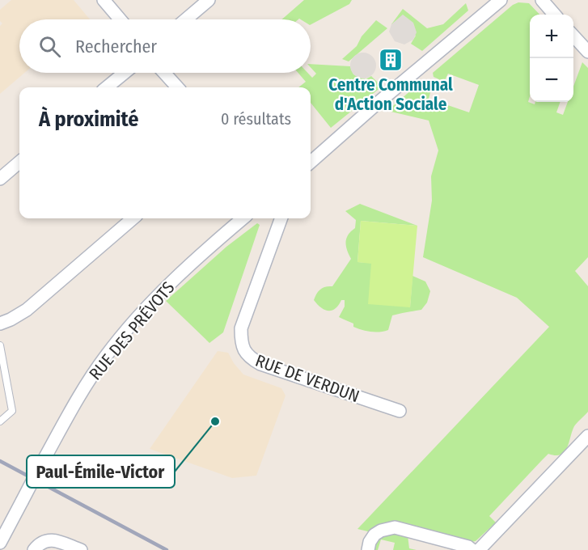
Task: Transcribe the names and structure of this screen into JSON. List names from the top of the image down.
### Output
{
  "streets": {
    "street": ["RUE DES PRÉVOTS", "RUE DE VERDUN"]
  },
  "places": {
    "building": ["Centre Communal d'Action Sociale"],
    "other": ["Paul-Émile-Victor"]
  },
  "page": {
    "map_buttons": ["+", "−"],
    "search": "Rechercher",
    "heading": ["À proximité", "0 résultats"]
  }
}
